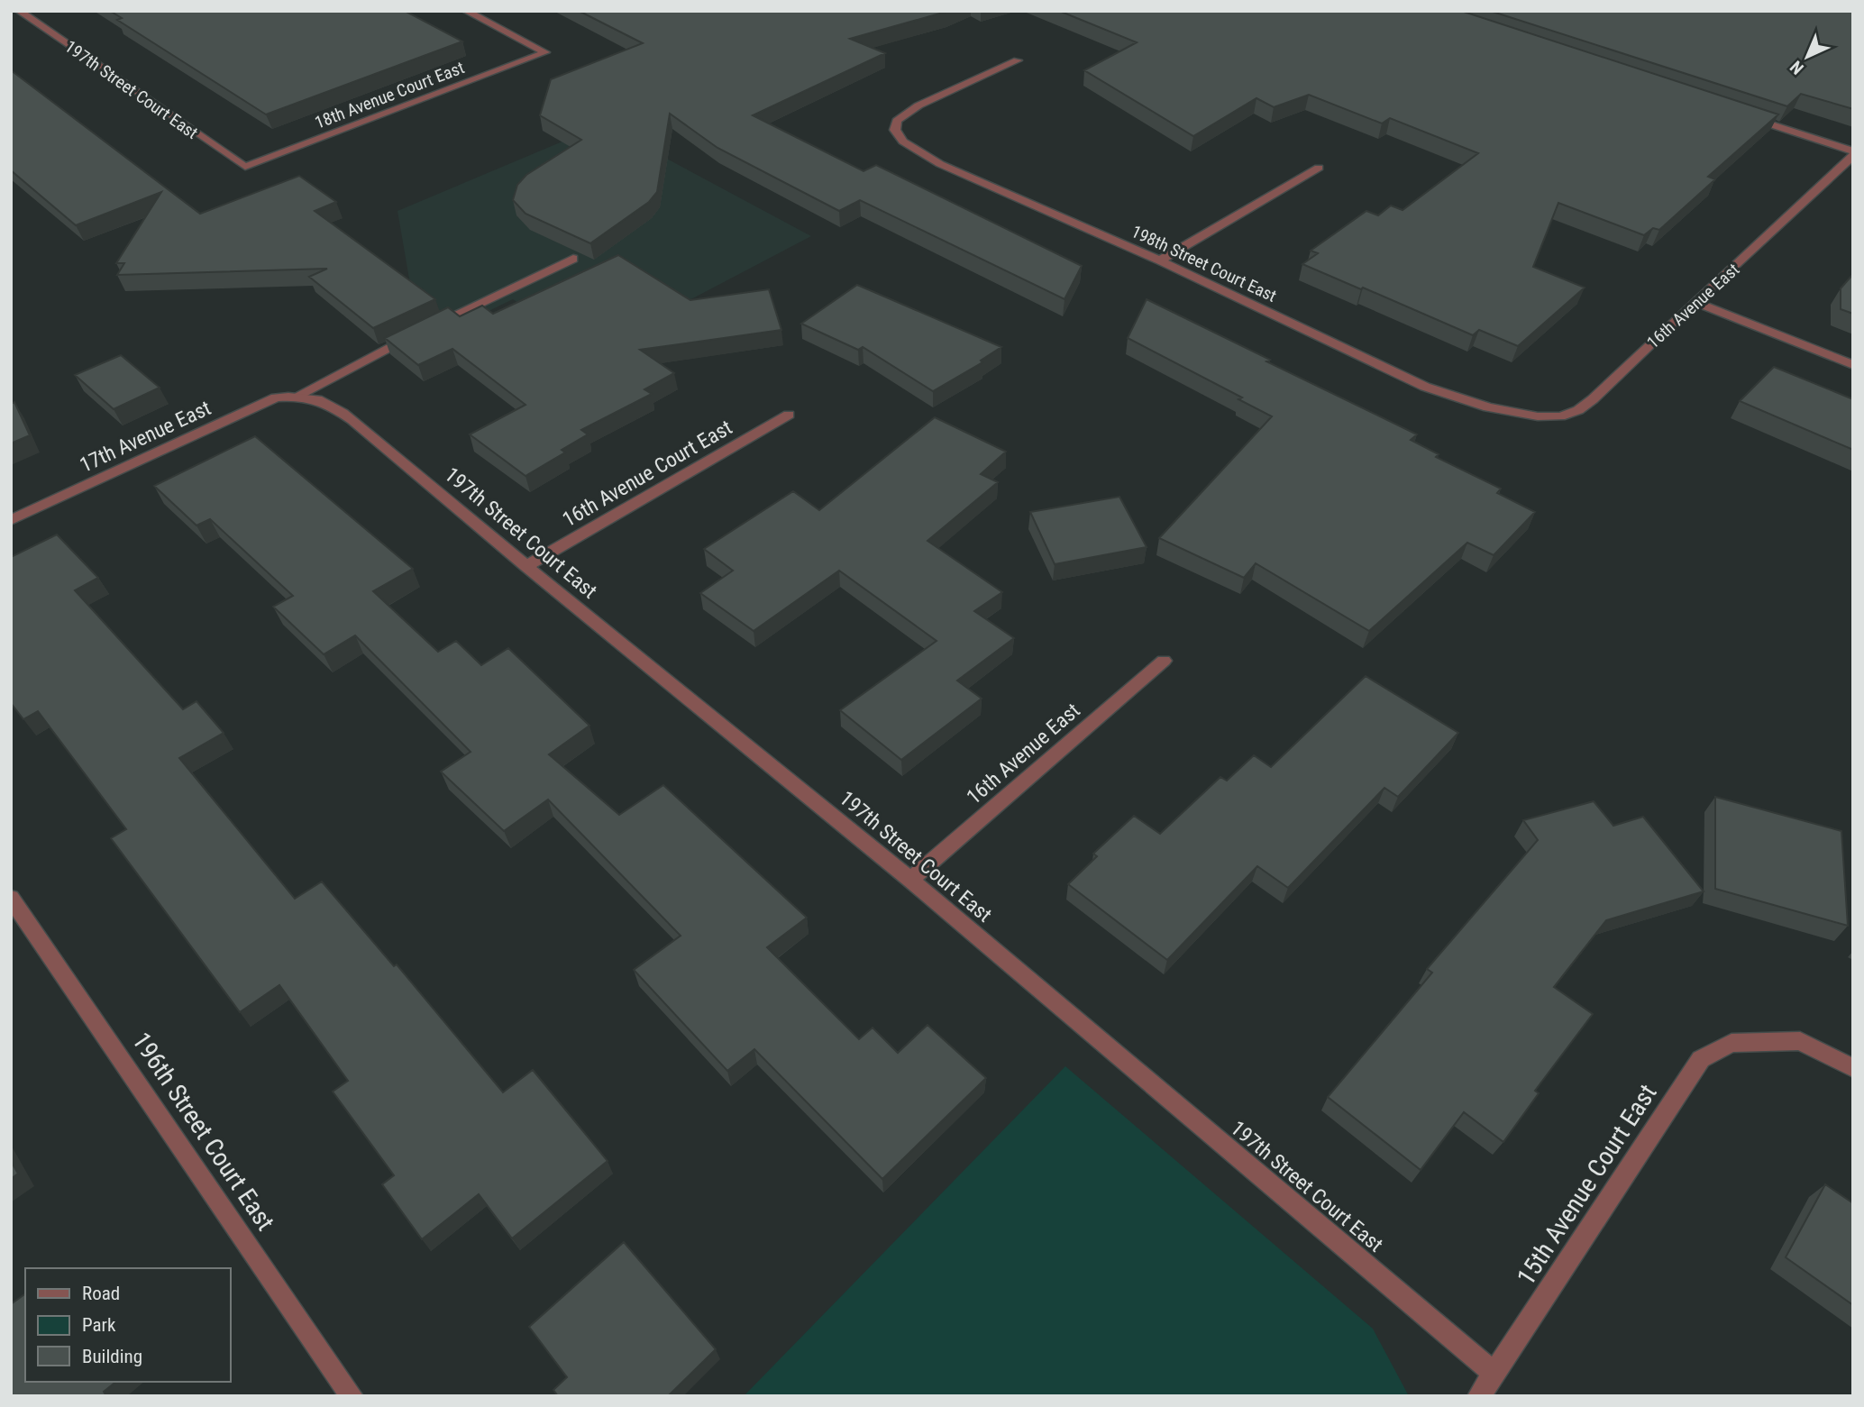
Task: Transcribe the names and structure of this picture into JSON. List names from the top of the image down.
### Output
{
  "streets": {
    "street": [
      "197th Street Court East",
      "18th Avenue Court East",
      "198th Street Court East",
      "16th Avenue East",
      "17th Avenue East",
      "16th Avenue Court East",
      "196th Street Court East",
      "15th Avenue Court East"
    ]
  },
  "crossings": [
    ["197th Street Court East", "18th Avenue Court East"],
    ["197th Street Court East", "16th Avenue East"],
    ["197th Street Court East", "17th Avenue East"],
    ["197th Street Court East", "16th Avenue Court East"],
    ["197th Street Court East", "15th Avenue Court East"],
    ["198th Street Court East", "16th Avenue East"]
  ],
  "legend": ["Road", "Park", "Building"],
  "north": "bottom left"
}
